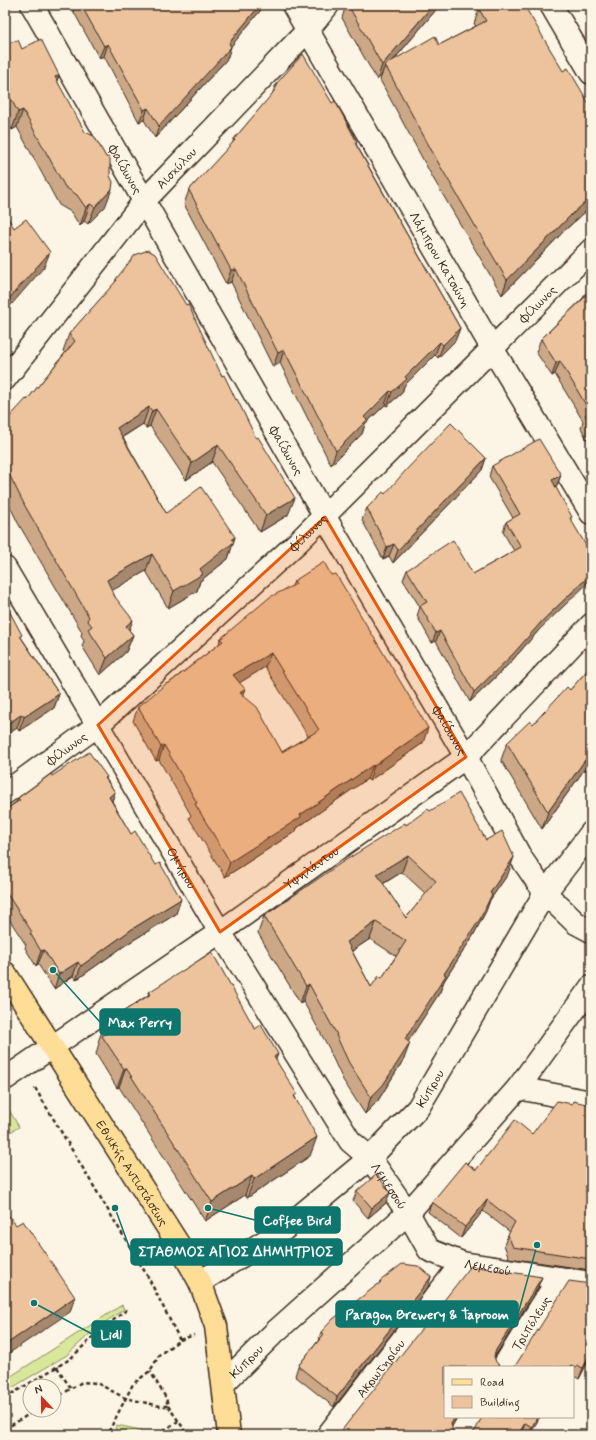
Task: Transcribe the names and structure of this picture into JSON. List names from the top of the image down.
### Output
{
  "streets": {
    "main road": ["Εθνικής Αντιστάσεως"],
    "street": [
      "Φαίδωνος",
      "Αισχύλου",
      "Λάμπρου Κατσώνη",
      "Φίλωνος",
      "Υψηλάντου",
      "Ομήρου",
      "Κύπρου",
      "Λεμεσσού",
      "Λεμεσού",
      "Τριπόλεως",
      "Ακρωτηρίου"
    ]
  },
  "crossings": [
    ["Φαίδωνος", "Αισχύλου"],
    ["Φαίδωνος", "Φίλωνος"],
    ["Φαίδωνος", "Υψηλάντου"],
    ["Φαίδωνος", "Κύπρου"],
    ["Αισχύλου", "Λάμπρου Κατσώνη"],
    ["Λάμπρου Κατσώνη", "Φίλωνος"],
    ["Φίλωνος", "Ομήρου"],
    ["Υψηλάντου", "Ομήρου"],
    ["Υψηλάντου", "Εθνικής Αντιστάσεως"],
    ["Ομήρου", "Κύπρου"],
    ["Ομήρου", "Λεμεσσού"],
    ["Κύπρου", "Εθνικής Αντιστάσεως"],
    ["Κύπρου", "Λεμεσσού"],
    ["Κύπρου", "Λεμεσού"],
    ["Λεμεσσού", "Λεμεσού"],
    ["Λεμεσού", "Τριπόλεως"],
    ["Λεμεσού", "Ακρωτηρίου"]
  ],
  "places": [
    "Max Perry",
    "ΣΤΑΘΜΟΣ ΑΓΙΟΣ ΔΗΜΗΤΡΙΟΣ",
    "Coffee Bird",
    "Paragon Brewery & Taproom",
    "Lidl"
  ],
  "legend": ["Road", "Building"],
  "north": "top"
}
